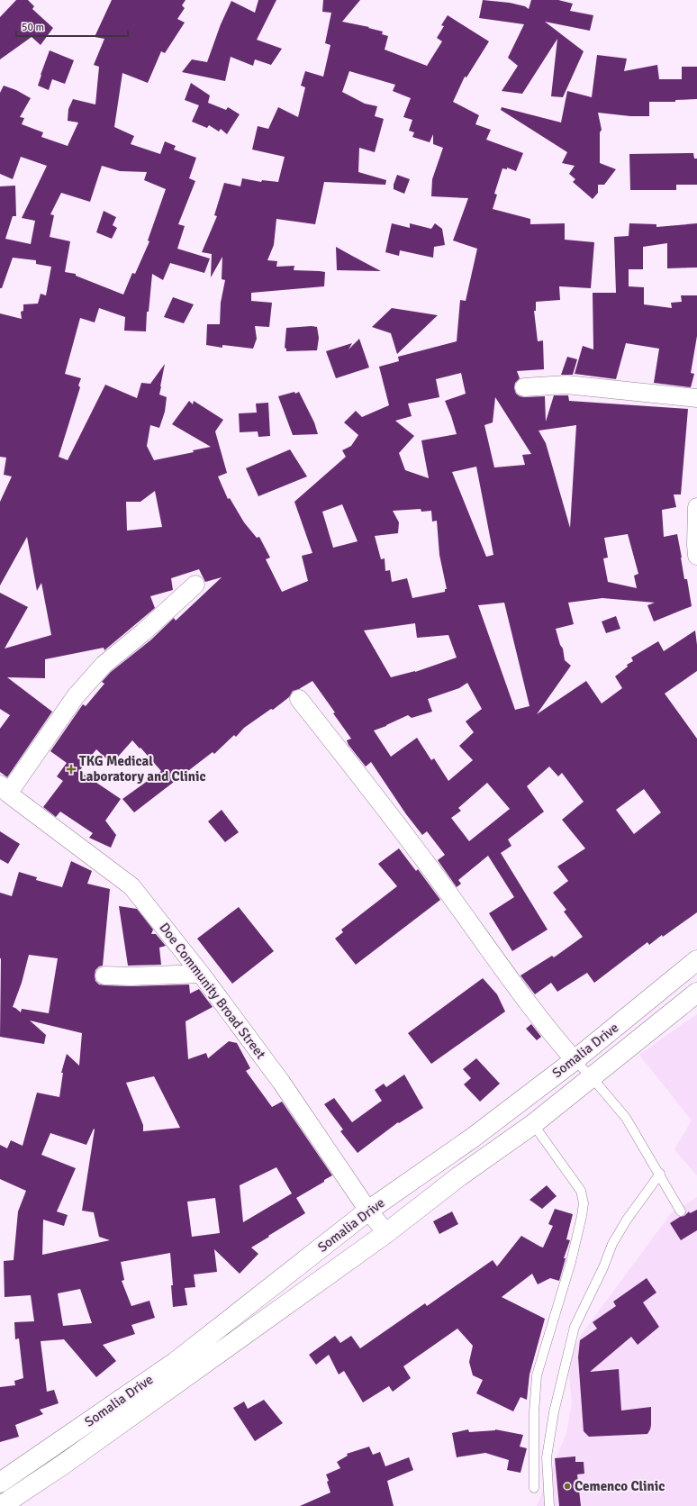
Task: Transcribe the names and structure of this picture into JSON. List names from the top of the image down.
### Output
{
  "streets": {
    "main road": ["Somalia Drive"],
    "street": ["Doe Community Broad Street"]
  },
  "crossings": [
    ["Doe Community Broad Street", "Somalia Drive"]
  ],
  "places": {
    "health": ["TKG Medical Laboratory and Clinic"],
    "other": ["Cemenco Clinic"]
  },
  "scale_bar": "50 m"
}
